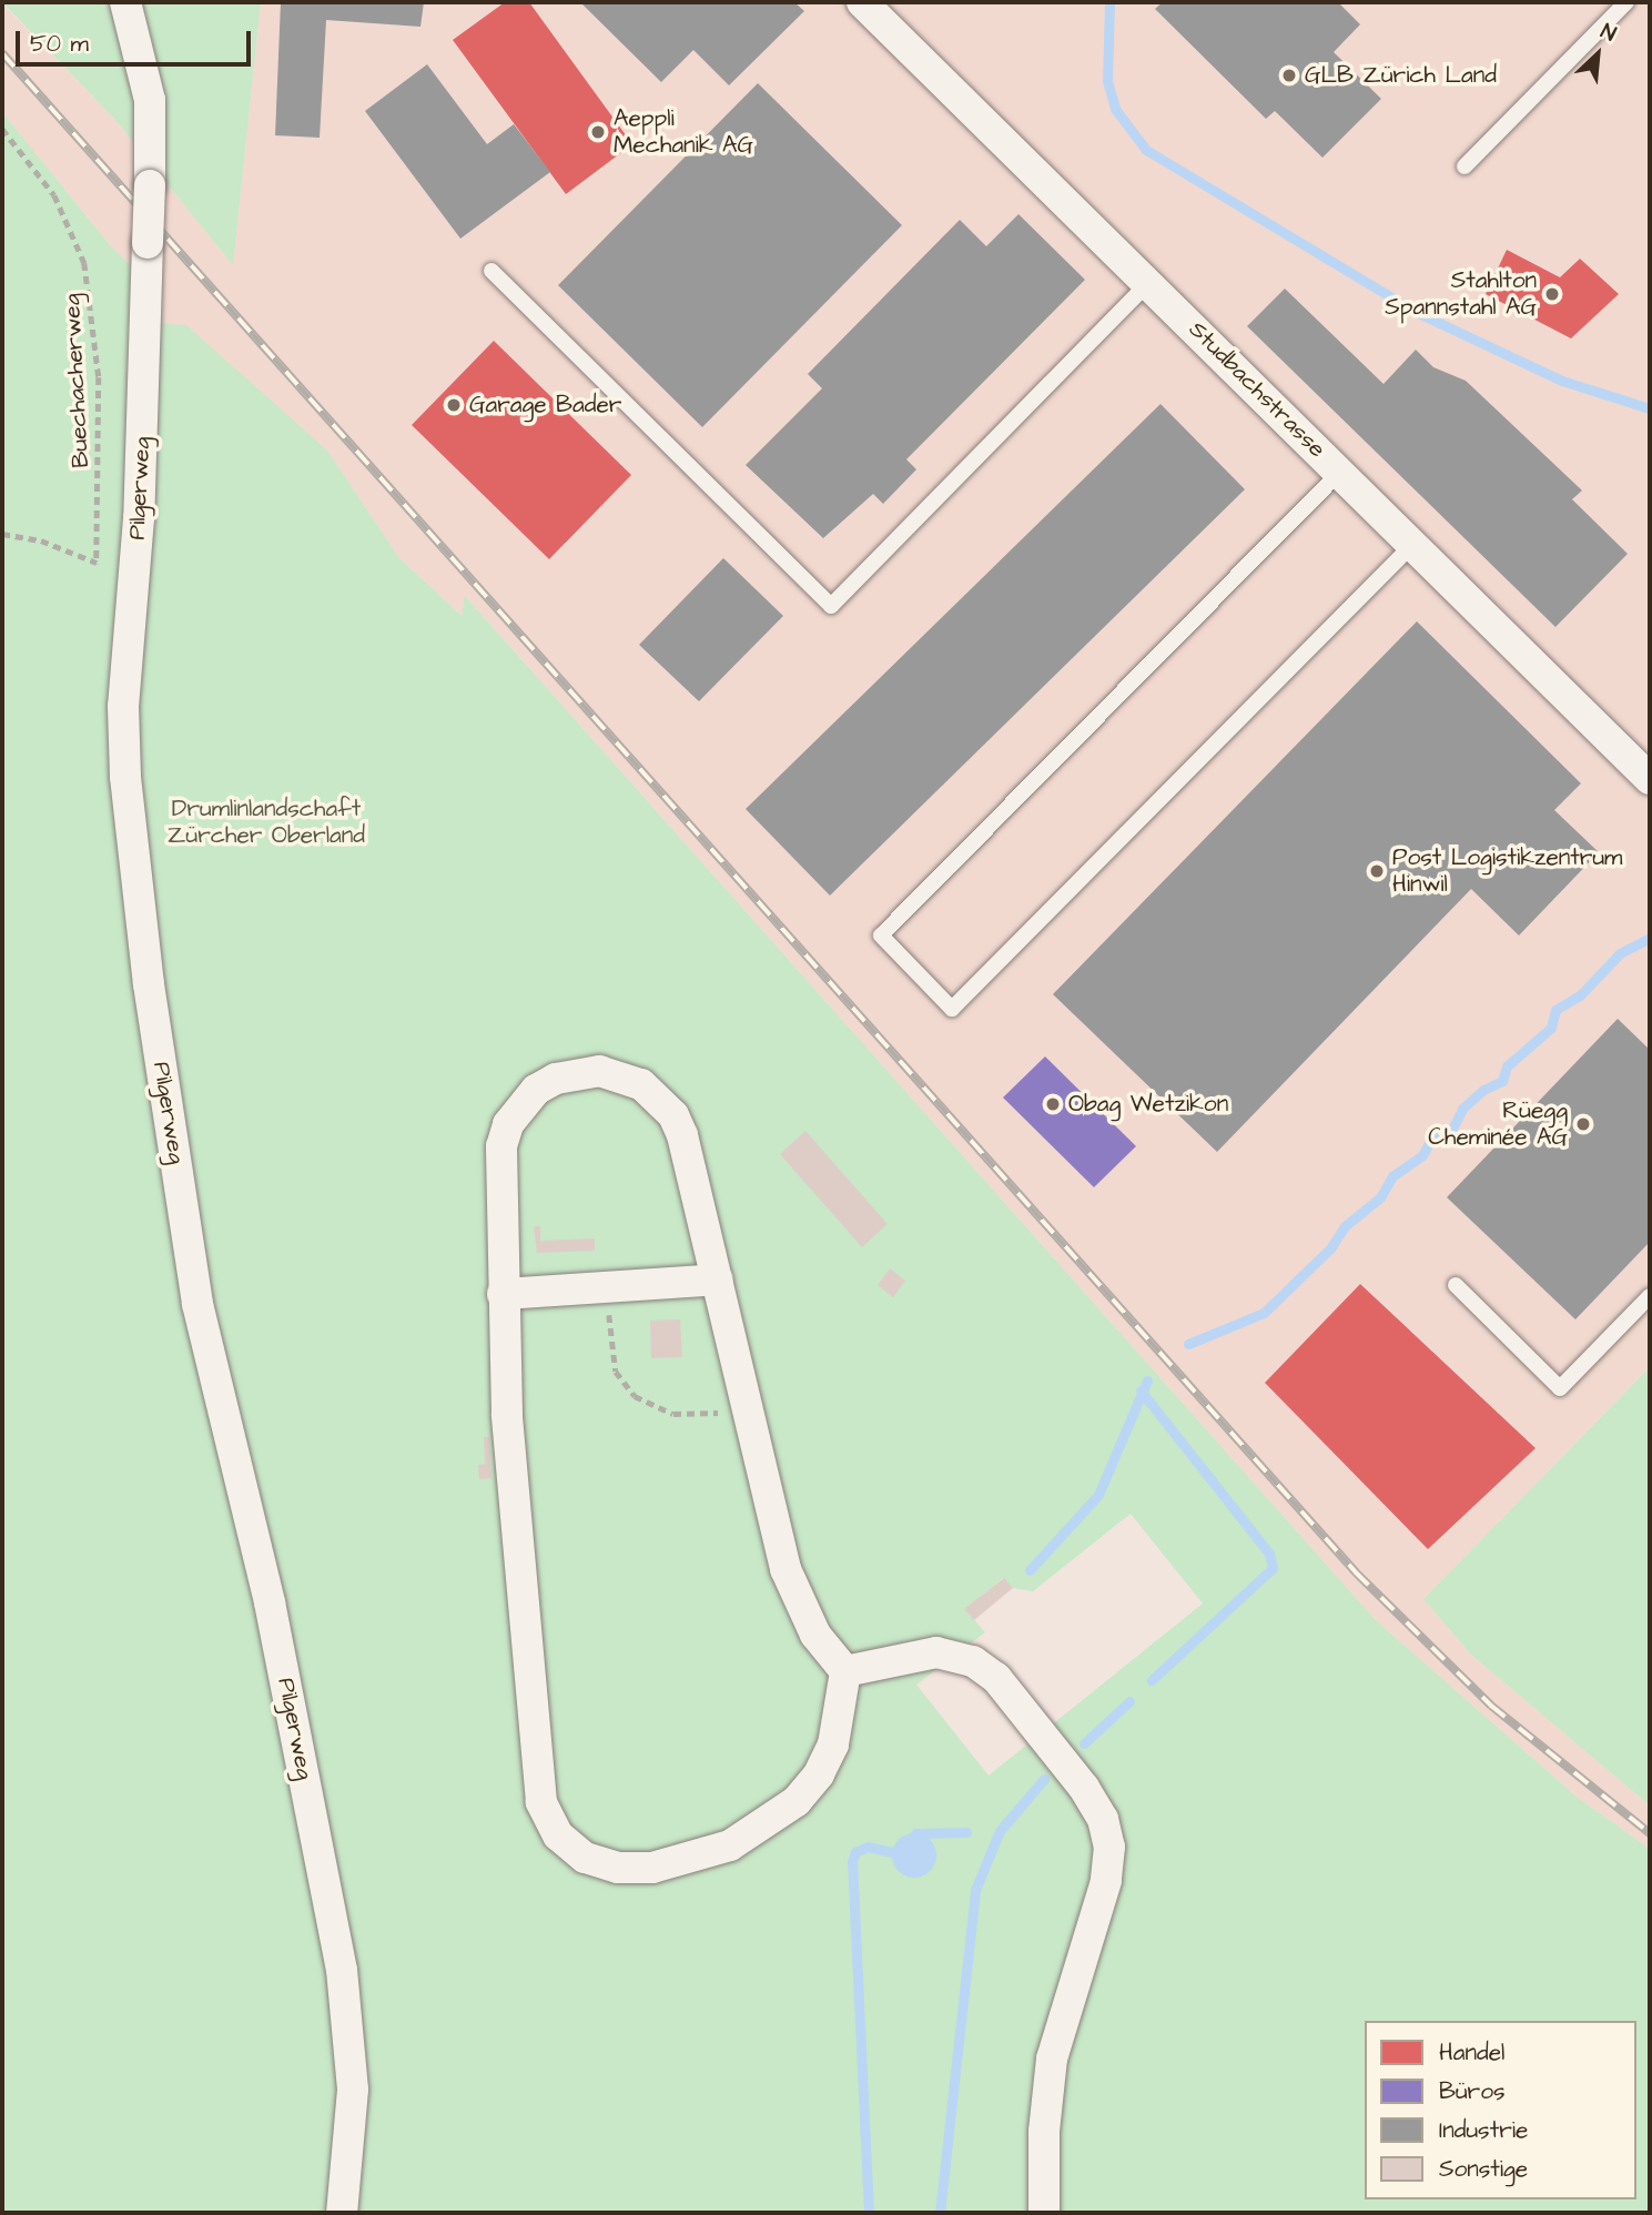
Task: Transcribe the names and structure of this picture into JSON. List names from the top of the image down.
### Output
{
  "streets": {
    "street": ["Studbachstrasse", "Pilgerweg"],
    "path": ["Buechacherweg"]
  },
  "parks": ["Drumlinlandschaft Zürcher Oberland"],
  "places": [
    "GLB Zürich Land",
    "Aeppli Mechanik AG",
    "Stahlton Spannstahl AG",
    "Garage Bader",
    "Post Logistikzentrum Hinwil",
    "Obag Wetzikon",
    "Rüegg Cheminée AG"
  ],
  "legend": [
    "Handel",
    "Büros",
    "Industrie",
    "Sonstige"
  ],
  "scale_bar": "50 m",
  "north": "top right"
}
